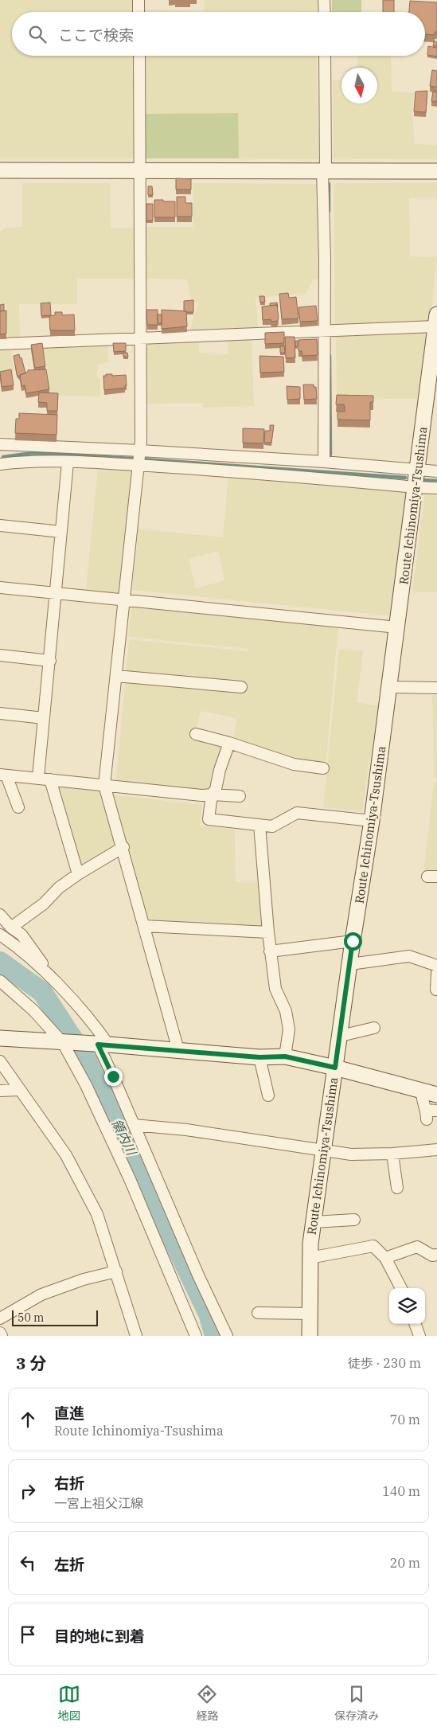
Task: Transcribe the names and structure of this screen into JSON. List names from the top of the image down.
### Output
{
  "streets": {
    "main road": ["Route Ichinomiya-Tsushima"]
  },
  "water": ["領内川"],
  "scale_bar": "50 m",
  "north": "bottom",
  "page": {
    "search": "ここで検索",
    "scale": "50 m",
    "heading": ["3 分", "徒歩 · 230 m"],
    "list": [
      ["直進", "Route Ichinomiya-Tsushima", "70 m"],
      ["右折", "一宮上祖父江線", "140 m"],
      ["左折", "20 m"],
      "目的地に到着"
    ],
    "nav": ["地図", "経路", "保存済み"]
  }
}
